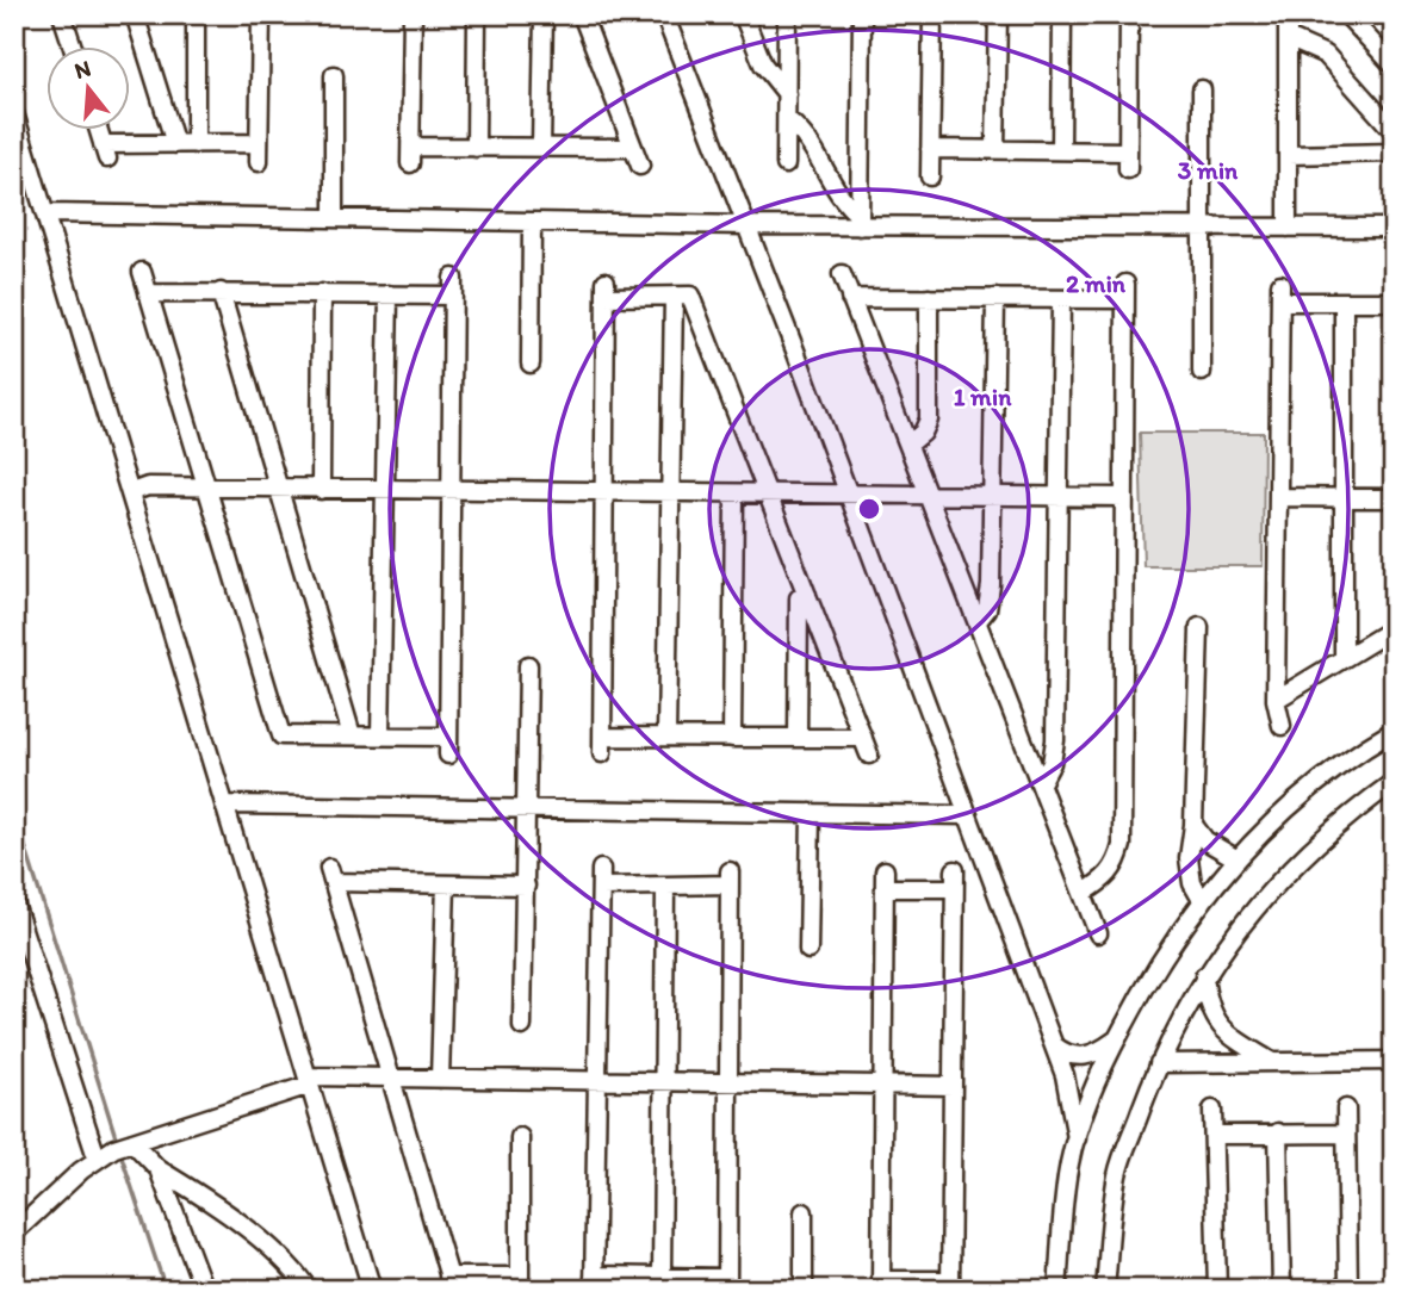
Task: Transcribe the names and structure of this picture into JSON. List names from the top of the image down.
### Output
{
  "north": "top",
  "rings": ["3 min", "2 min", "1 min"]
}
